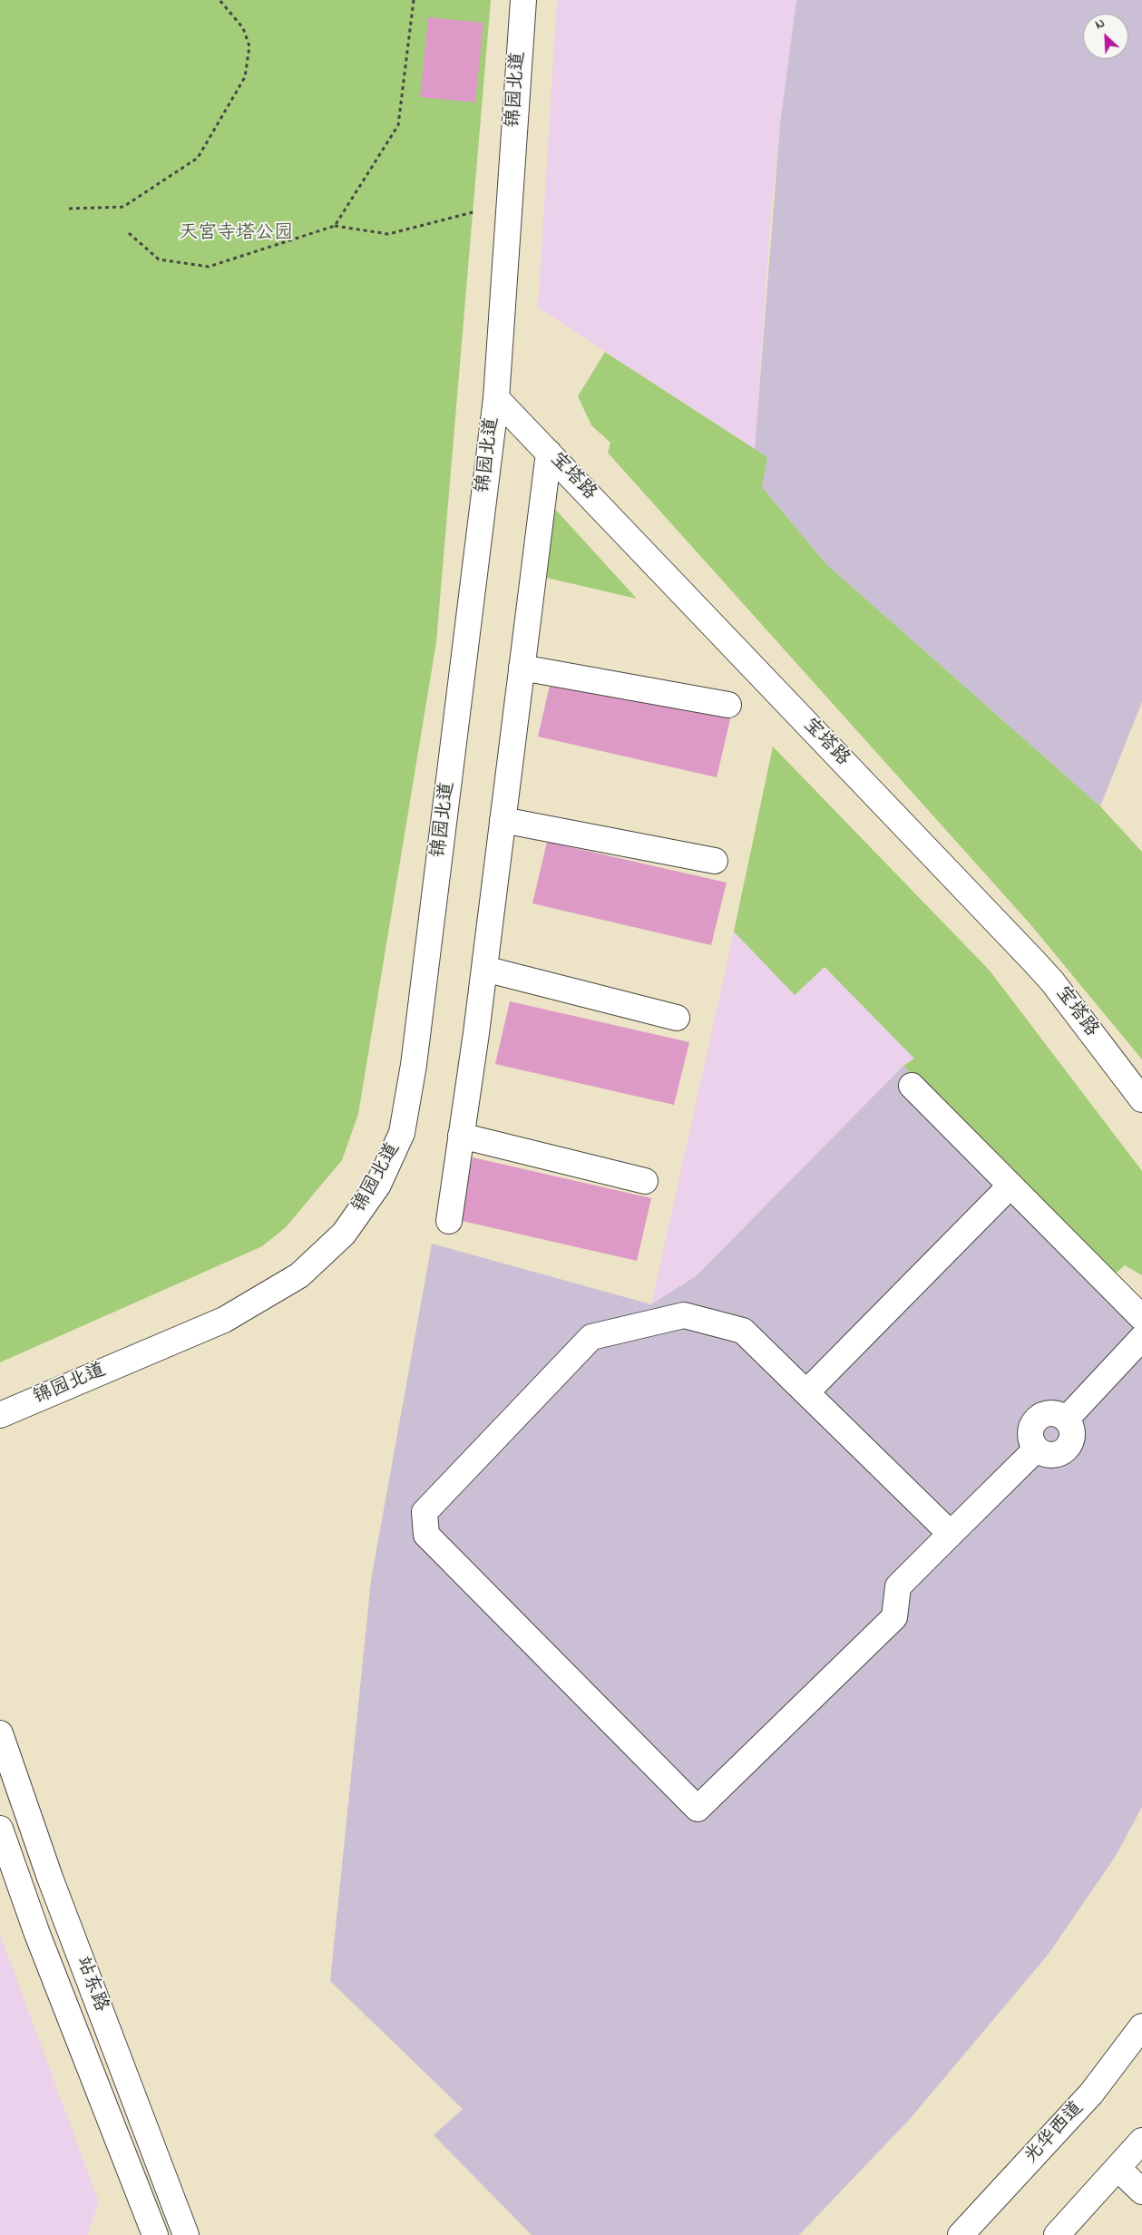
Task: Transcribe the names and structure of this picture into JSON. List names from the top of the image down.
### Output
{
  "streets": {
    "street": [
      "锦园北道",
      "宝塔路",
      "站东路",
      "光华西道"
    ]
  },
  "crossings": [
    ["锦园北道", "宝塔路"]
  ],
  "parks": ["天宫寺塔公园"],
  "north": "top left"
}
